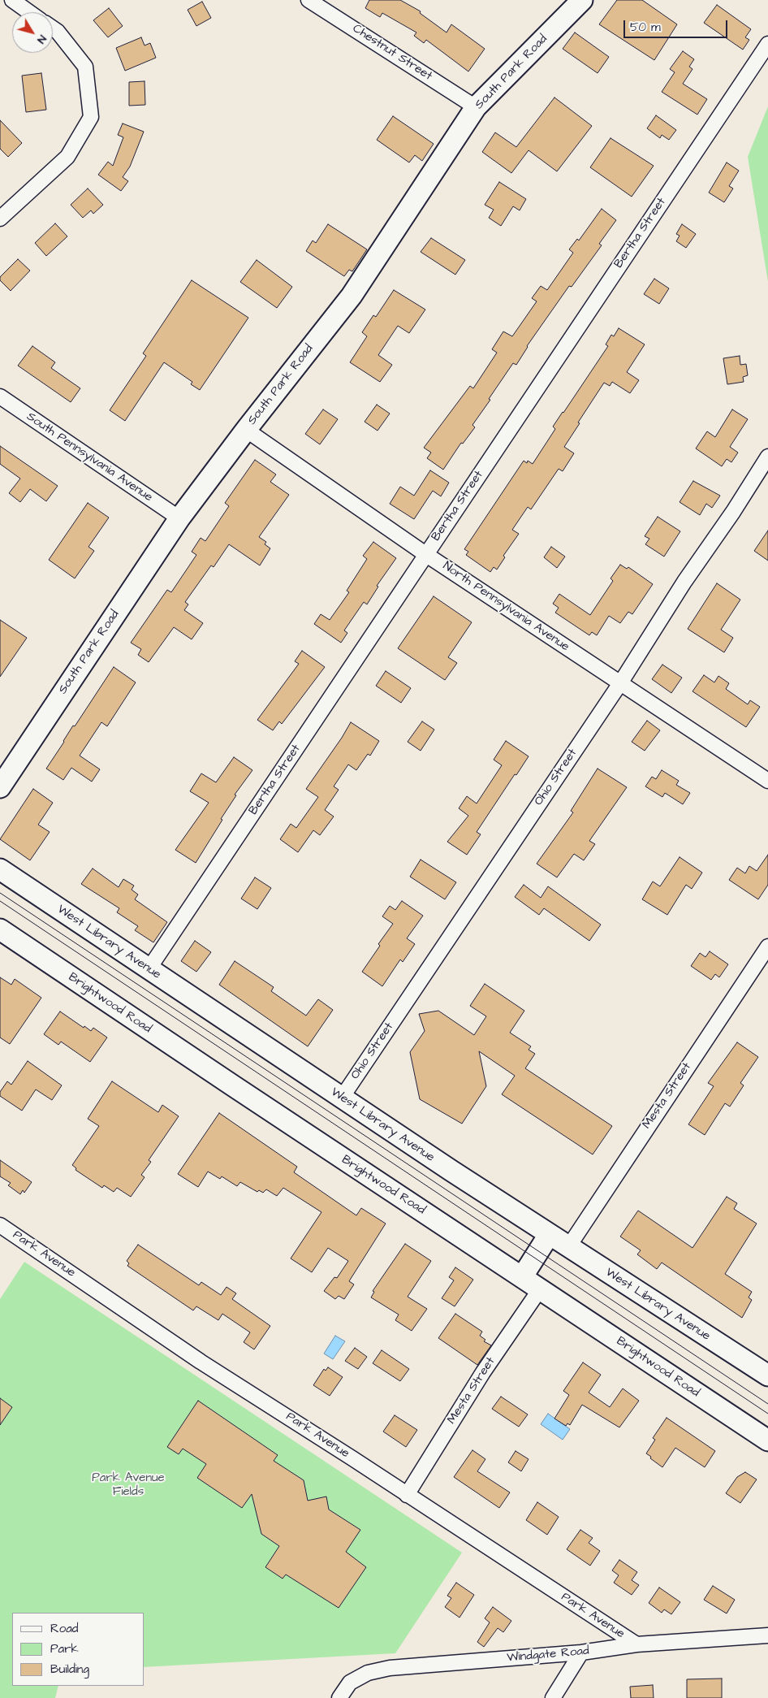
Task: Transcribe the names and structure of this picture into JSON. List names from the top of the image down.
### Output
{
  "streets": {
    "street": [
      "Chestnut Street",
      "South Park Road",
      "Bertha Street",
      "South Pennsylvania Avenue",
      "North Pennsylvania Avenue",
      "Ohio Street",
      "West Library Avenue",
      "Brightwood Road",
      "Mesta Street",
      "Park Avenue",
      "Windgate Road"
    ]
  },
  "crossings": [
    ["Chestnut Street", "South Park Road"],
    ["South Park Road", "South Pennsylvania Avenue"],
    ["South Park Road", "North Pennsylvania Avenue"],
    ["Bertha Street", "North Pennsylvania Avenue"],
    ["Bertha Street", "West Library Avenue"],
    ["North Pennsylvania Avenue", "Ohio Street"],
    ["Ohio Street", "West Library Avenue"],
    ["West Library Avenue", "Mesta Street"],
    ["Brightwood Road", "Mesta Street"],
    ["Mesta Street", "Park Avenue"],
    ["Park Avenue", "Windgate Road"]
  ],
  "parks": ["Park Avenue Fields"],
  "legend": ["Road", "Park", "Building"],
  "scale_bar": "50 m",
  "north": "bottom right"
}
